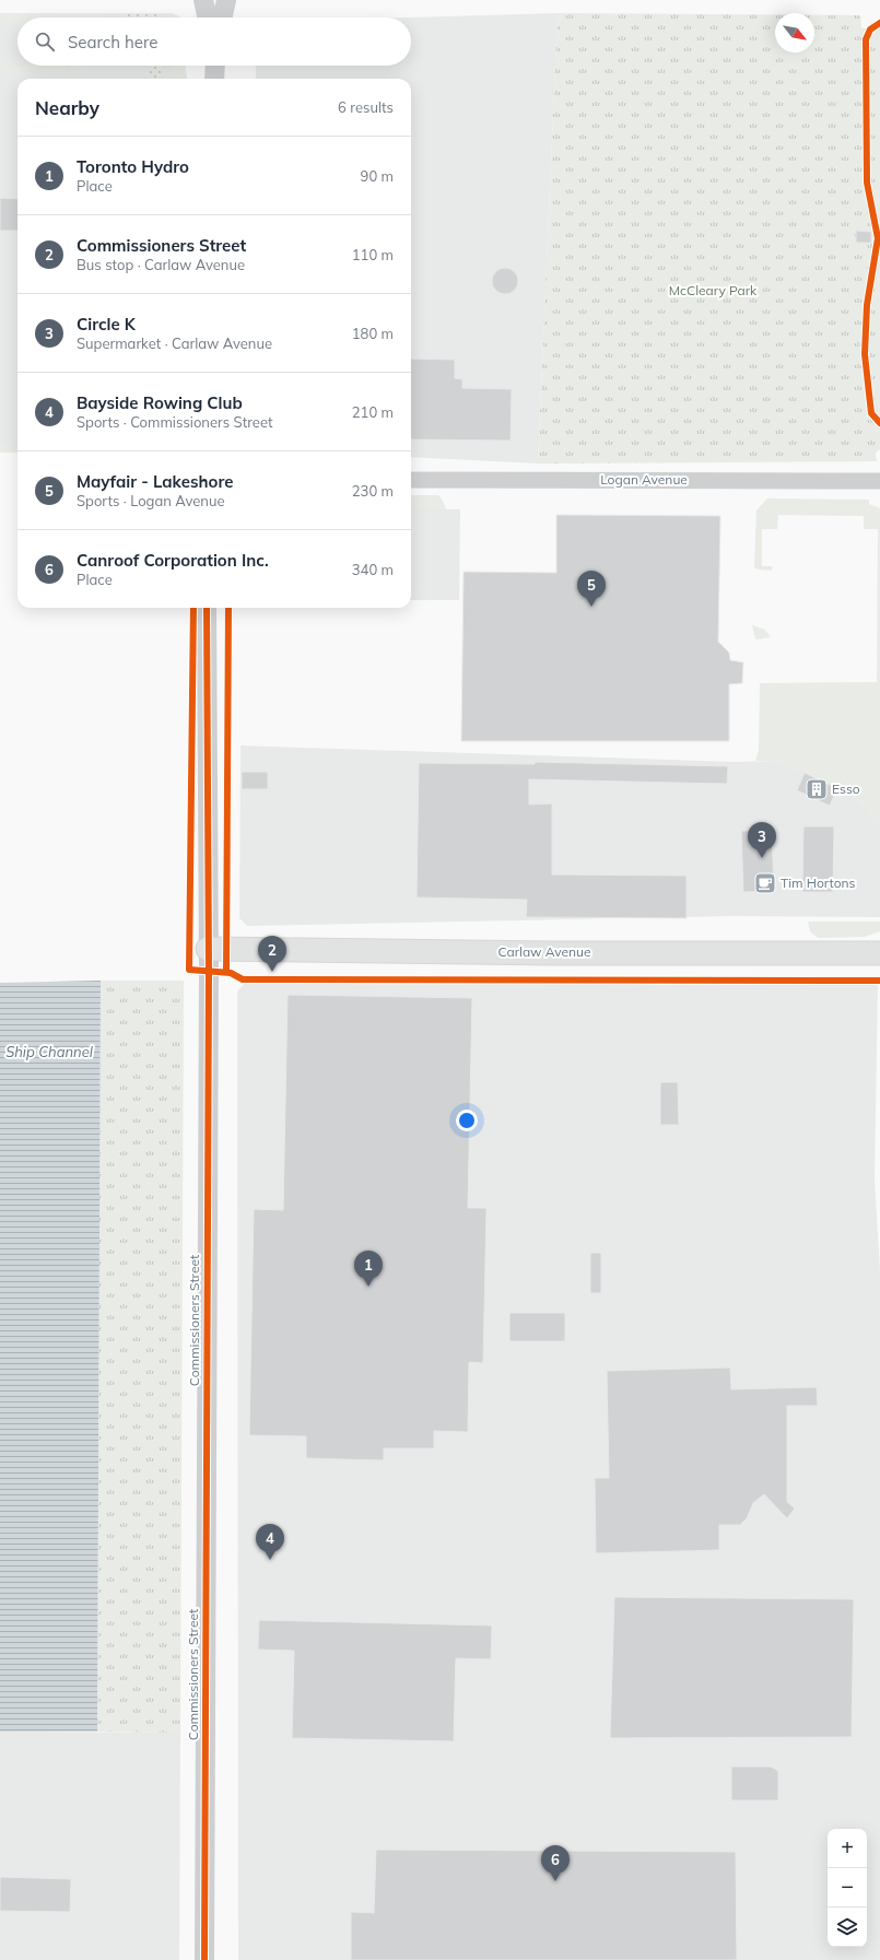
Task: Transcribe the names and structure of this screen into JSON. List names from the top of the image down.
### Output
{
  "streets": {
    "main road": ["Carlaw Avenue"],
    "street": ["Logan Avenue", "Commissioners Street"]
  },
  "crossings": [
    ["Carlaw Avenue", "Commissioners Street"]
  ],
  "water": ["Ship Channel"],
  "parks": ["McCleary Park"],
  "places": {
    "building": ["Esso"],
    "cafe": ["Tim Hortons"]
  },
  "north": "bottom right",
  "page": {
    "search": "Search here",
    "heading": ["Nearby", "6 results"],
    "list": [
      {
        "mark": "1",
        "name": "Toronto Hydro",
        "note": "Place",
        "value": "90 m"
      },
      {
        "mark": "2",
        "name": "Commissioners Street",
        "note": "Bus stop · Carlaw Avenue",
        "value": "110 m"
      },
      {
        "mark": "3",
        "name": "Circle K",
        "note": "Supermarket · Carlaw Avenue",
        "value": "180 m"
      },
      {
        "mark": "4",
        "name": "Bayside Rowing Club",
        "note": "Sports · Commissioners Street",
        "value": "210 m"
      },
      {
        "mark": "5",
        "name": "Mayfair - Lakeshore",
        "note": "Sports · Logan Avenue",
        "value": "230 m"
      },
      {
        "mark": "6",
        "name": "Canroof Corporation Inc.",
        "note": "Place",
        "value": "340 m"
      }
    ],
    "pins": [
      "5",
      "3",
      "2",
      "1",
      "4",
      "6"
    ],
    "map_buttons": ["+", "−"]
  }
}
